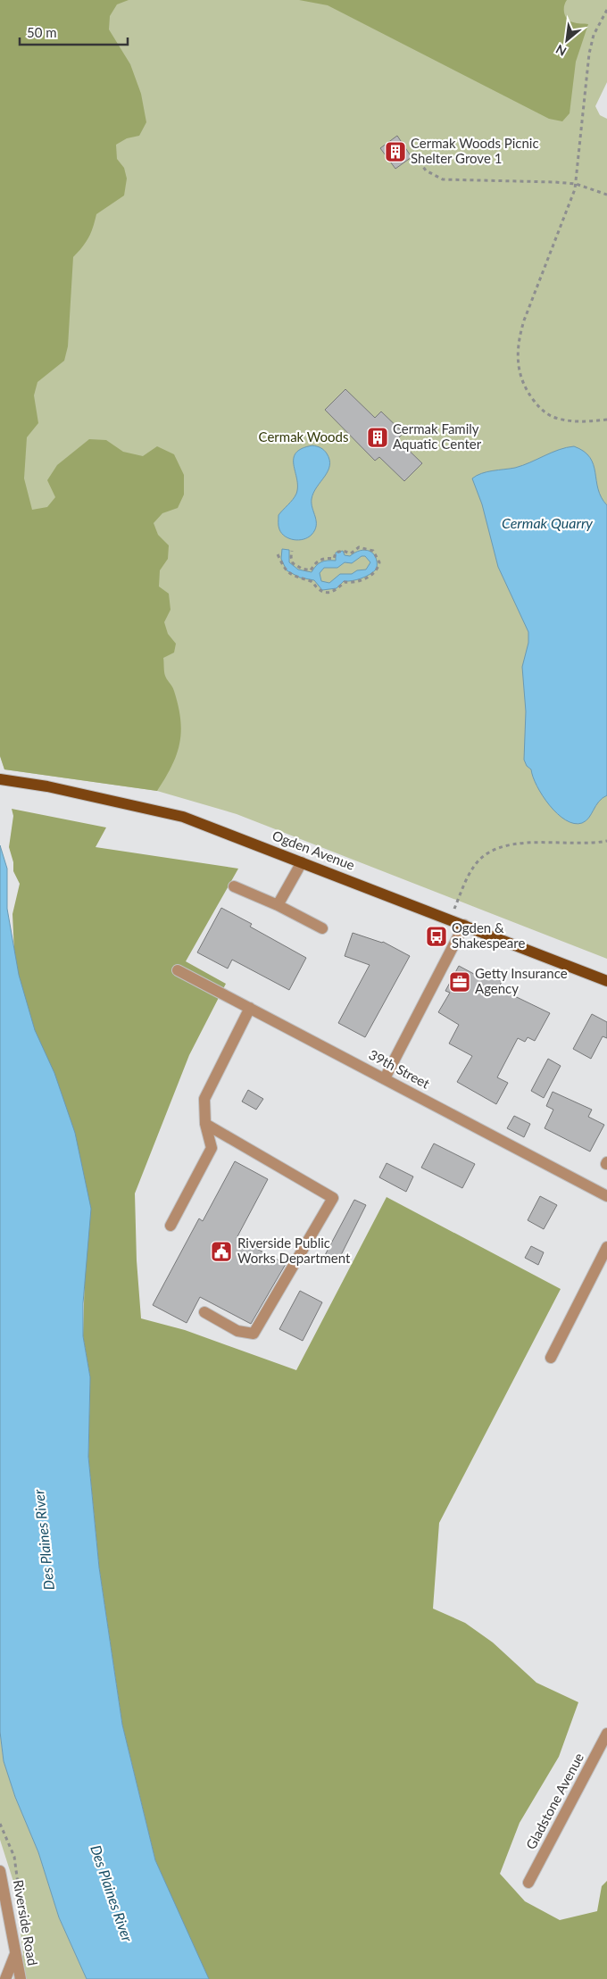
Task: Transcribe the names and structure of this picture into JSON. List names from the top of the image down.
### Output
{
  "streets": {
    "main road": ["Ogden Avenue"],
    "street": ["39th Street", "Gladstone Avenue", "Riverside Road"]
  },
  "water": ["Cermak Quarry", "Des Plaines River"],
  "parks": ["Cermak Woods"],
  "places": {
    "building": ["Cermak Woods Picnic Shelter Grove 1", "Cermak Family Aquatic Center"],
    "bus stop": ["Ogden & Shakespeare"],
    "office": ["Getty Insurance Agency"],
    "public building": ["Riverside Public Works Department"]
  },
  "scale_bar": "50 m",
  "north": "bottom left"
}
